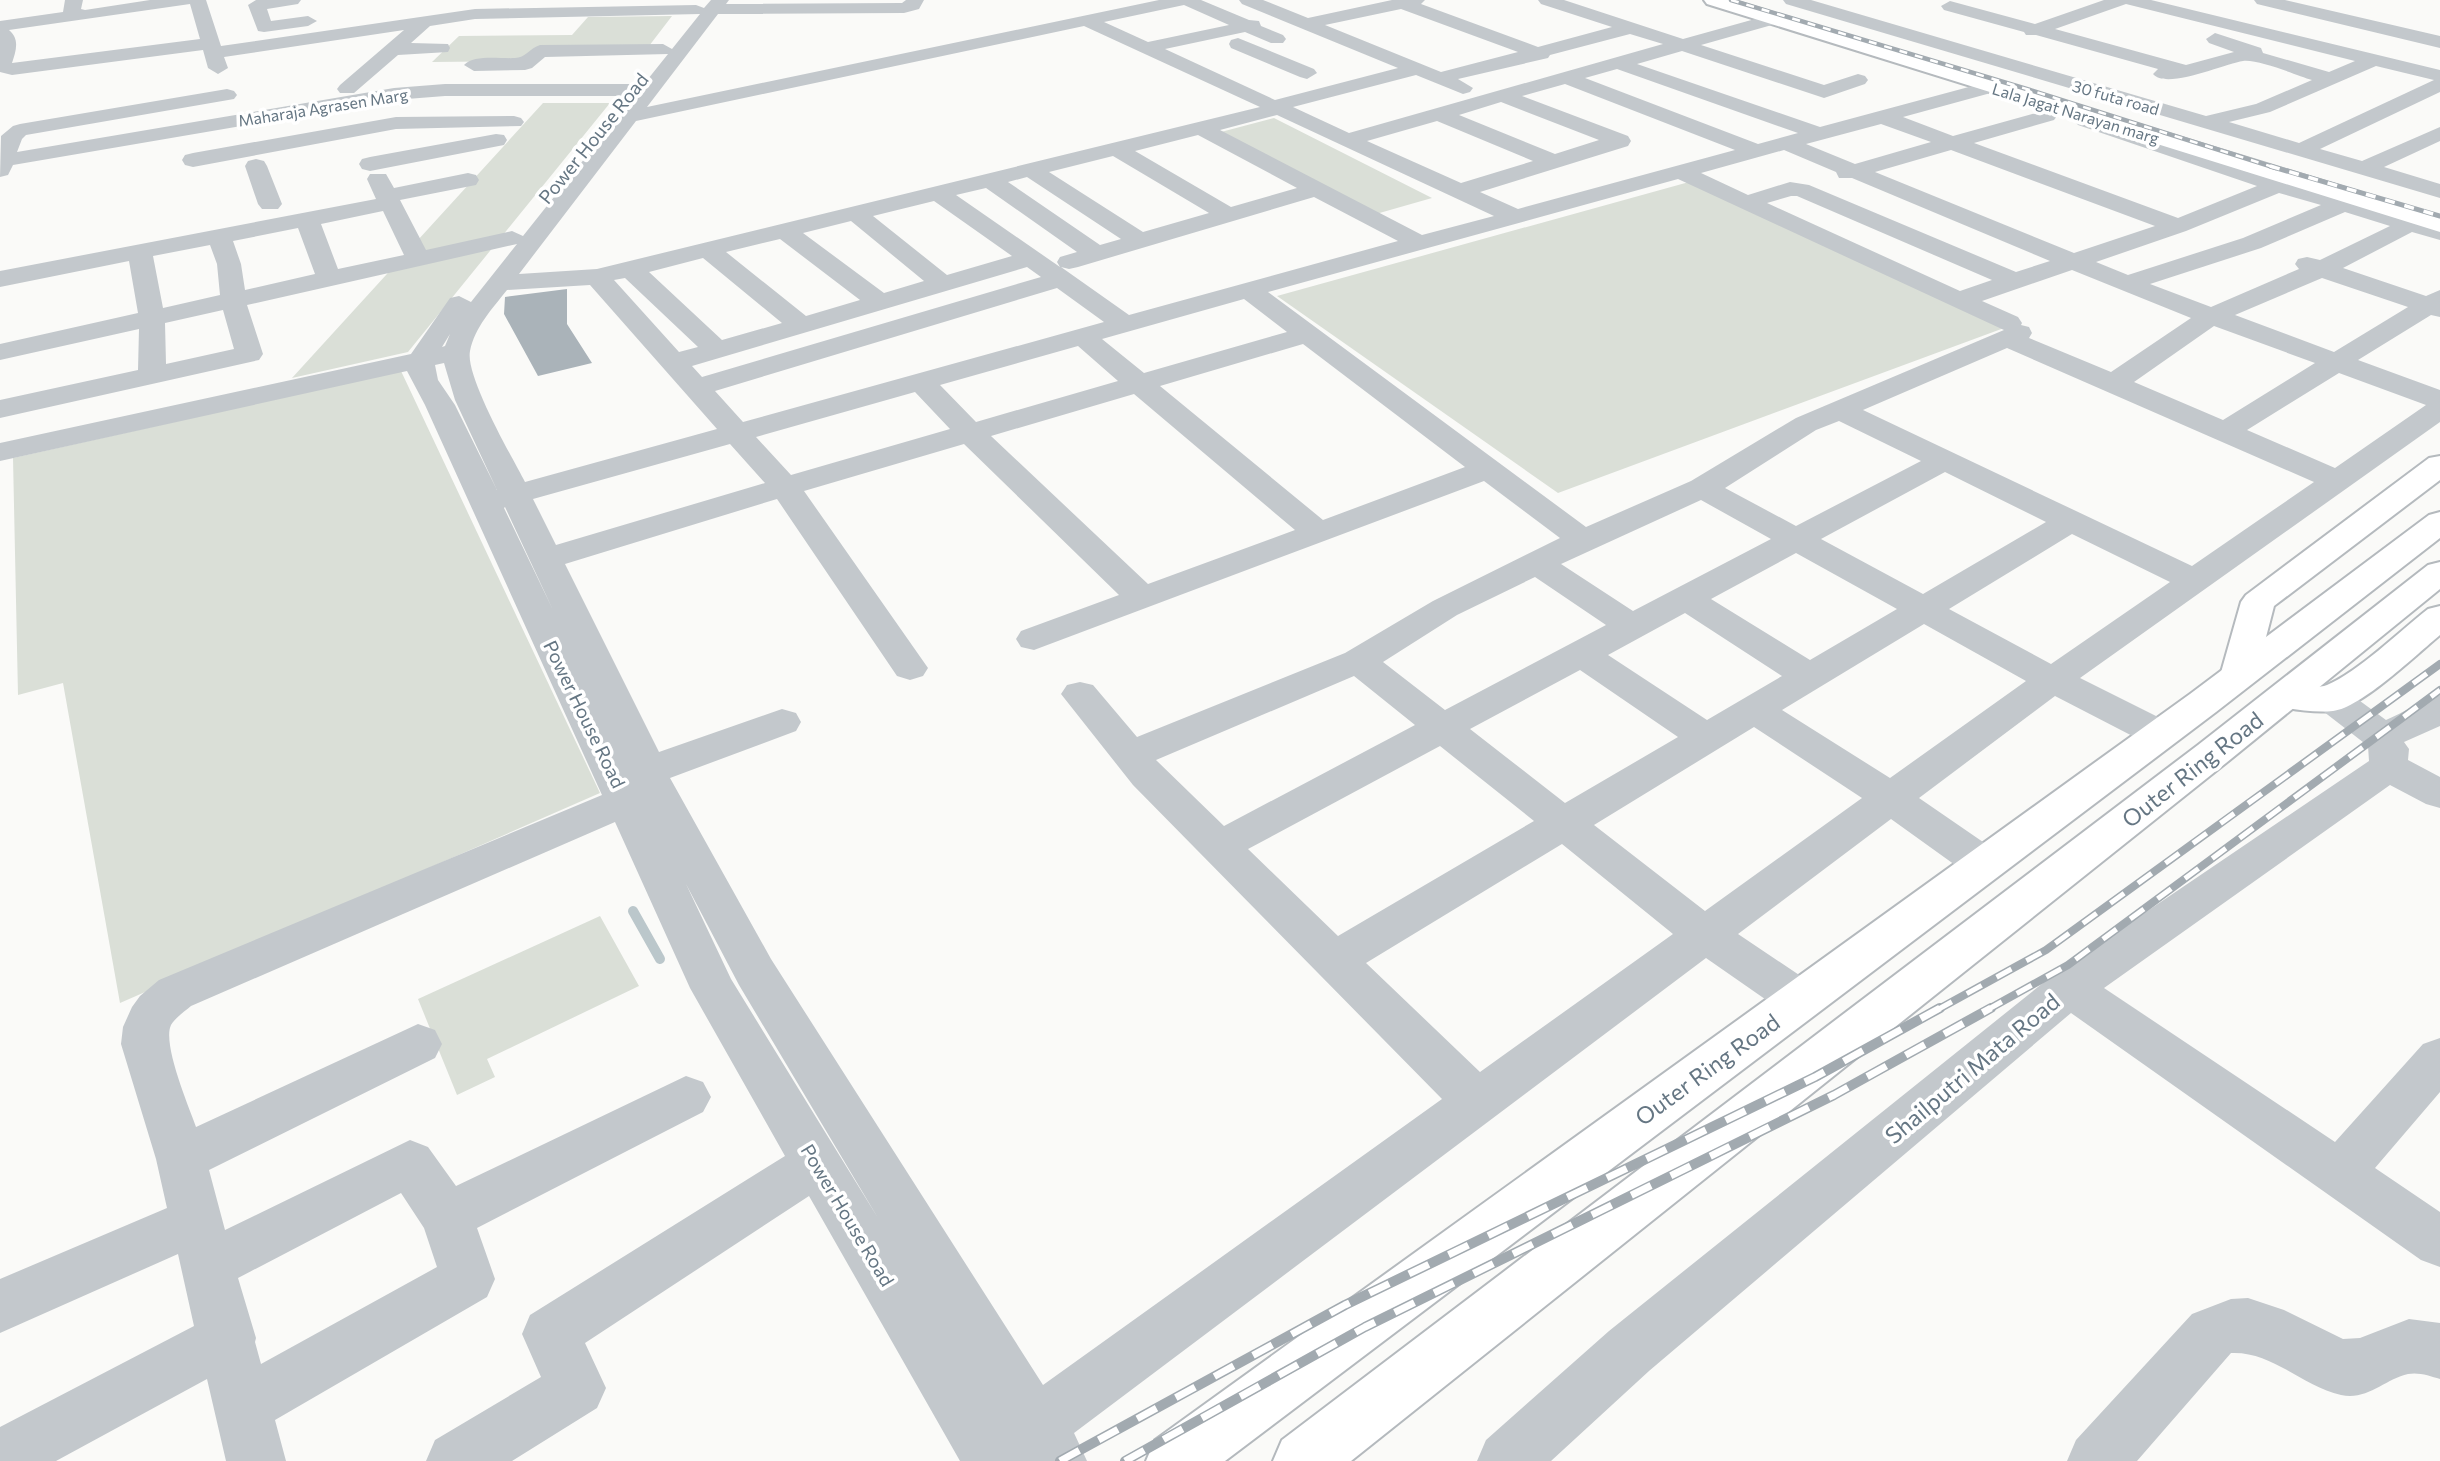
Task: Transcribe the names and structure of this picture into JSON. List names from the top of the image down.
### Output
{
  "streets": {
    "main road": ["Lala Jagat Narayan marg", "Outer Ring Road"],
    "street": [
      "30 futa road",
      "Maharaja Agrasen Marg",
      "Power House Road",
      "Shailputri Mata Road"
    ]
  },
  "crossings": [
    ["30 futa road", "Lala Jagat Narayan marg"],
    ["Maharaja Agrasen Marg", "Power House Road"]
  ]
}
